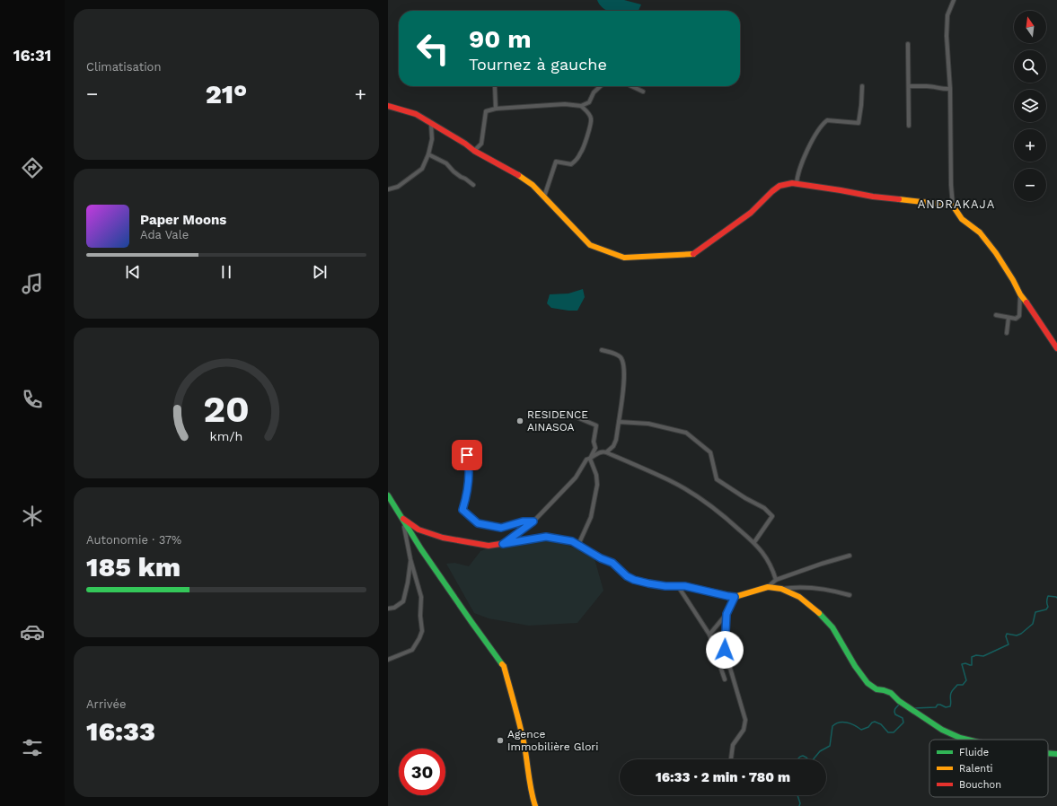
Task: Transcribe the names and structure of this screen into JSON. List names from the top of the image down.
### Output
{
  "districts": ["ANDRAKAJA"],
  "places": ["RESIDENCE AINASOA", "Agence Immobilière Glori"],
  "legend": ["Fluide", "Ralenti", "Bouchon"],
  "north": "top",
  "page": {
    "tabs": "16:31",
    "tile": [
      "Climatisation",
      ["Autonomie · 37%", "185 km"],
      ["Arrivée", "16:33"]
    ],
    "map_buttons": ["+", "−"],
    "turn": ["90 m", "Tournez à gauche"],
    "heat": ["−", "21°", "+"],
    "song": ["Paper Moons", "Ada Vale"],
    "limit": "30",
    "trip": "16:33 · 2 min · 780 m",
    "gauge": ["20", "km/h"]
  }
}
